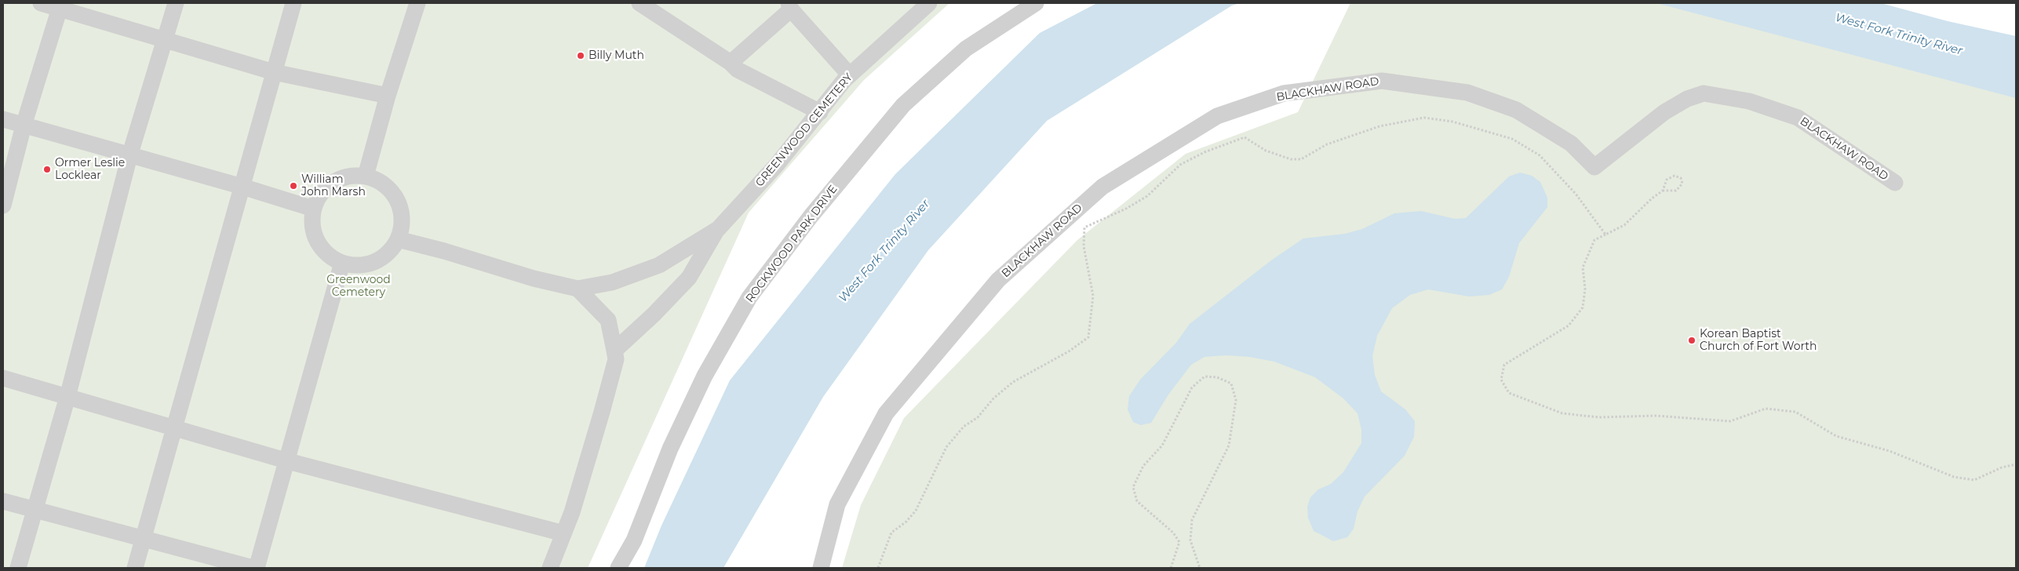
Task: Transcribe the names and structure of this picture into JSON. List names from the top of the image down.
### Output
{
  "streets": {
    "street": ["BLACKHAW ROAD", "GREENWOOD CEMETERY", "ROCKWOOD PARK DRIVE"]
  },
  "water": ["West Fork Trinity River"],
  "parks": ["Greenwood Cemetery"],
  "places": [
    "Billy Muth",
    "Ormer Leslie Locklear",
    "William John Marsh",
    "Korean Baptist Church of Fort Worth"
  ]
}
